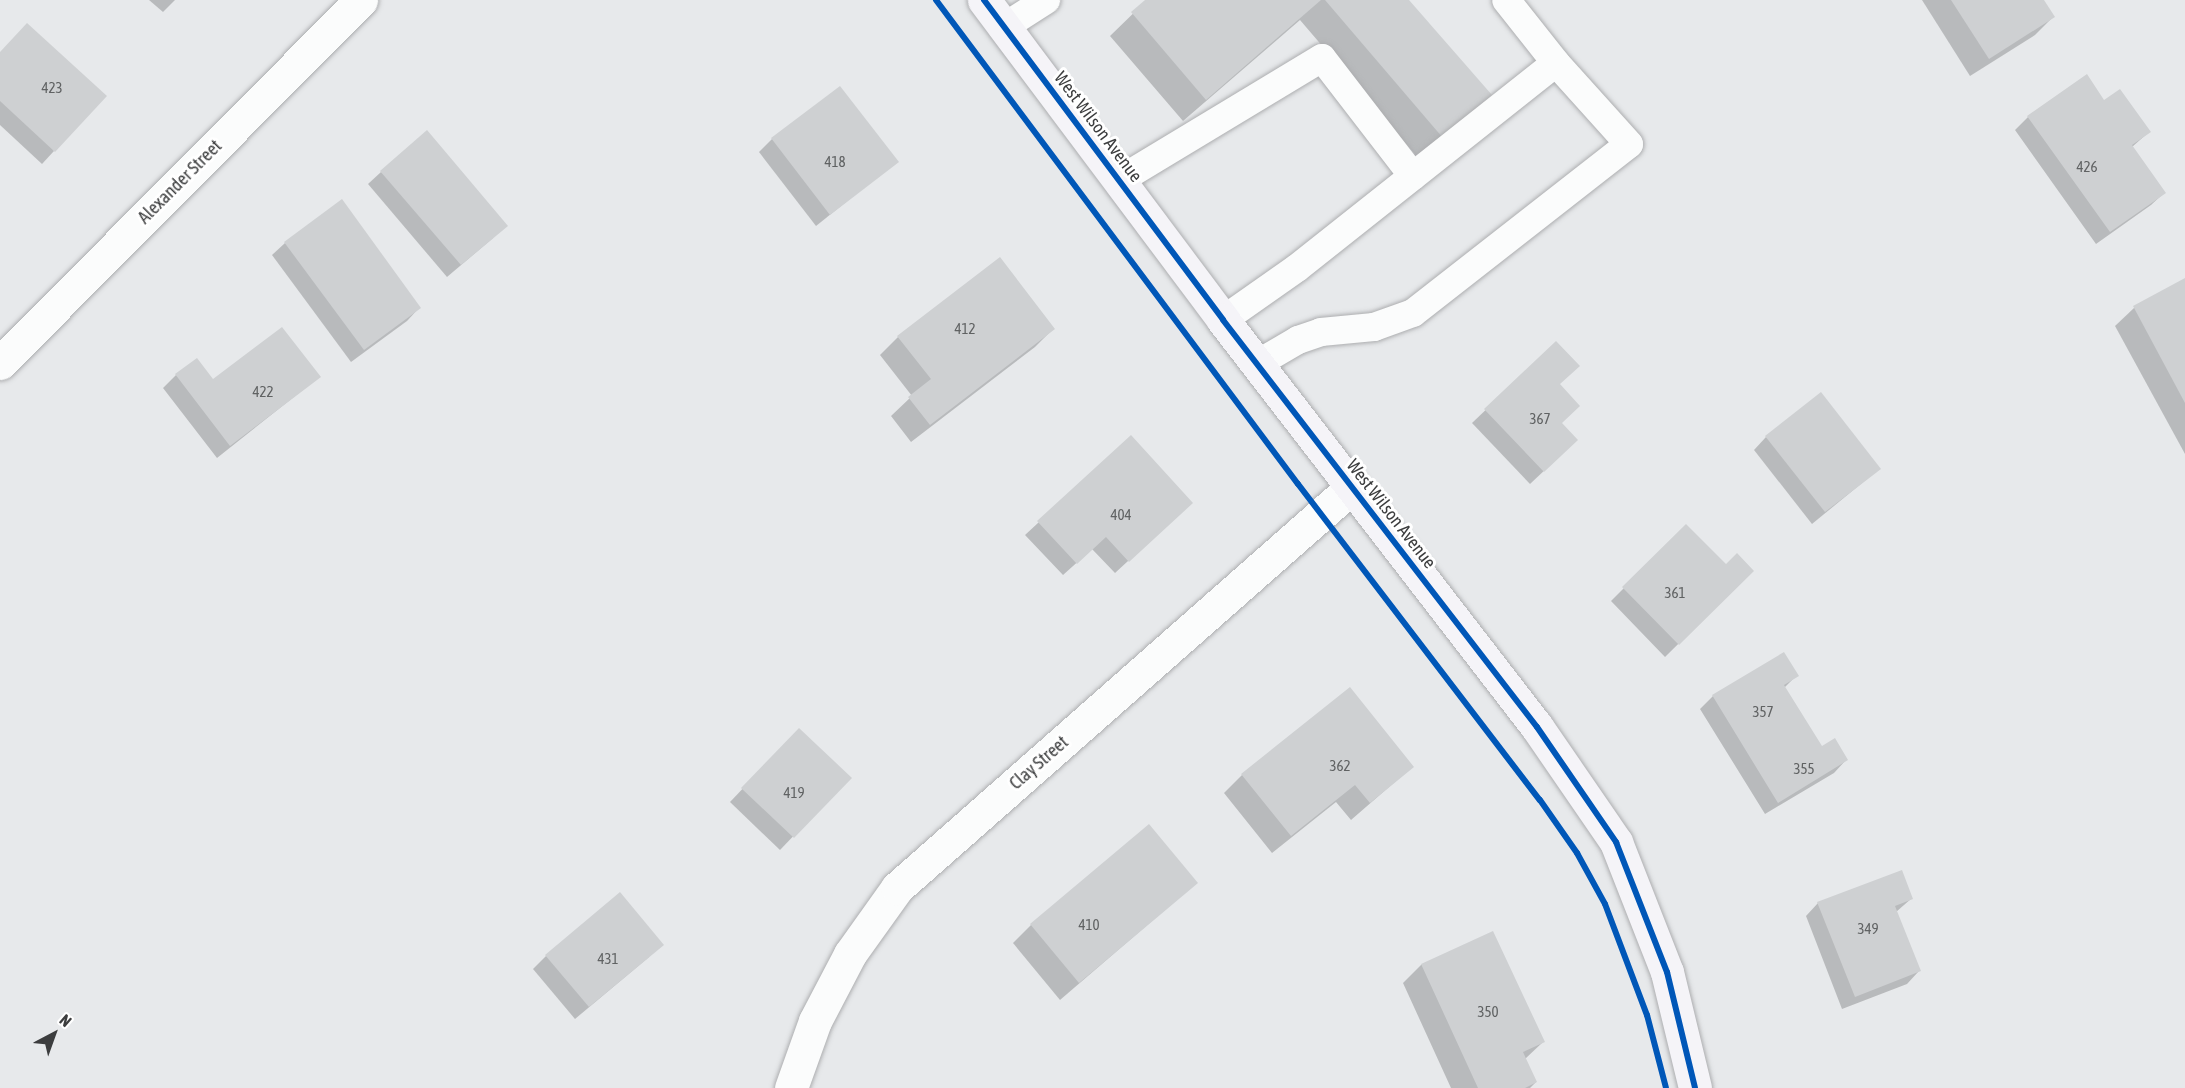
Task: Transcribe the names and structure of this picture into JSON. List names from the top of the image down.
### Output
{
  "streets": {
    "street": ["West Wilson Avenue", "Alexander Street", "Clay Street"]
  },
  "crossings": [
    ["West Wilson Avenue", "Clay Street"]
  ],
  "house_numbers": [
    "423",
    "418",
    "426",
    "412",
    "422",
    "367",
    "404",
    "361",
    "357",
    "362",
    "355",
    "419",
    "410",
    "349",
    "431",
    "350"
  ],
  "north": "top right"
}
